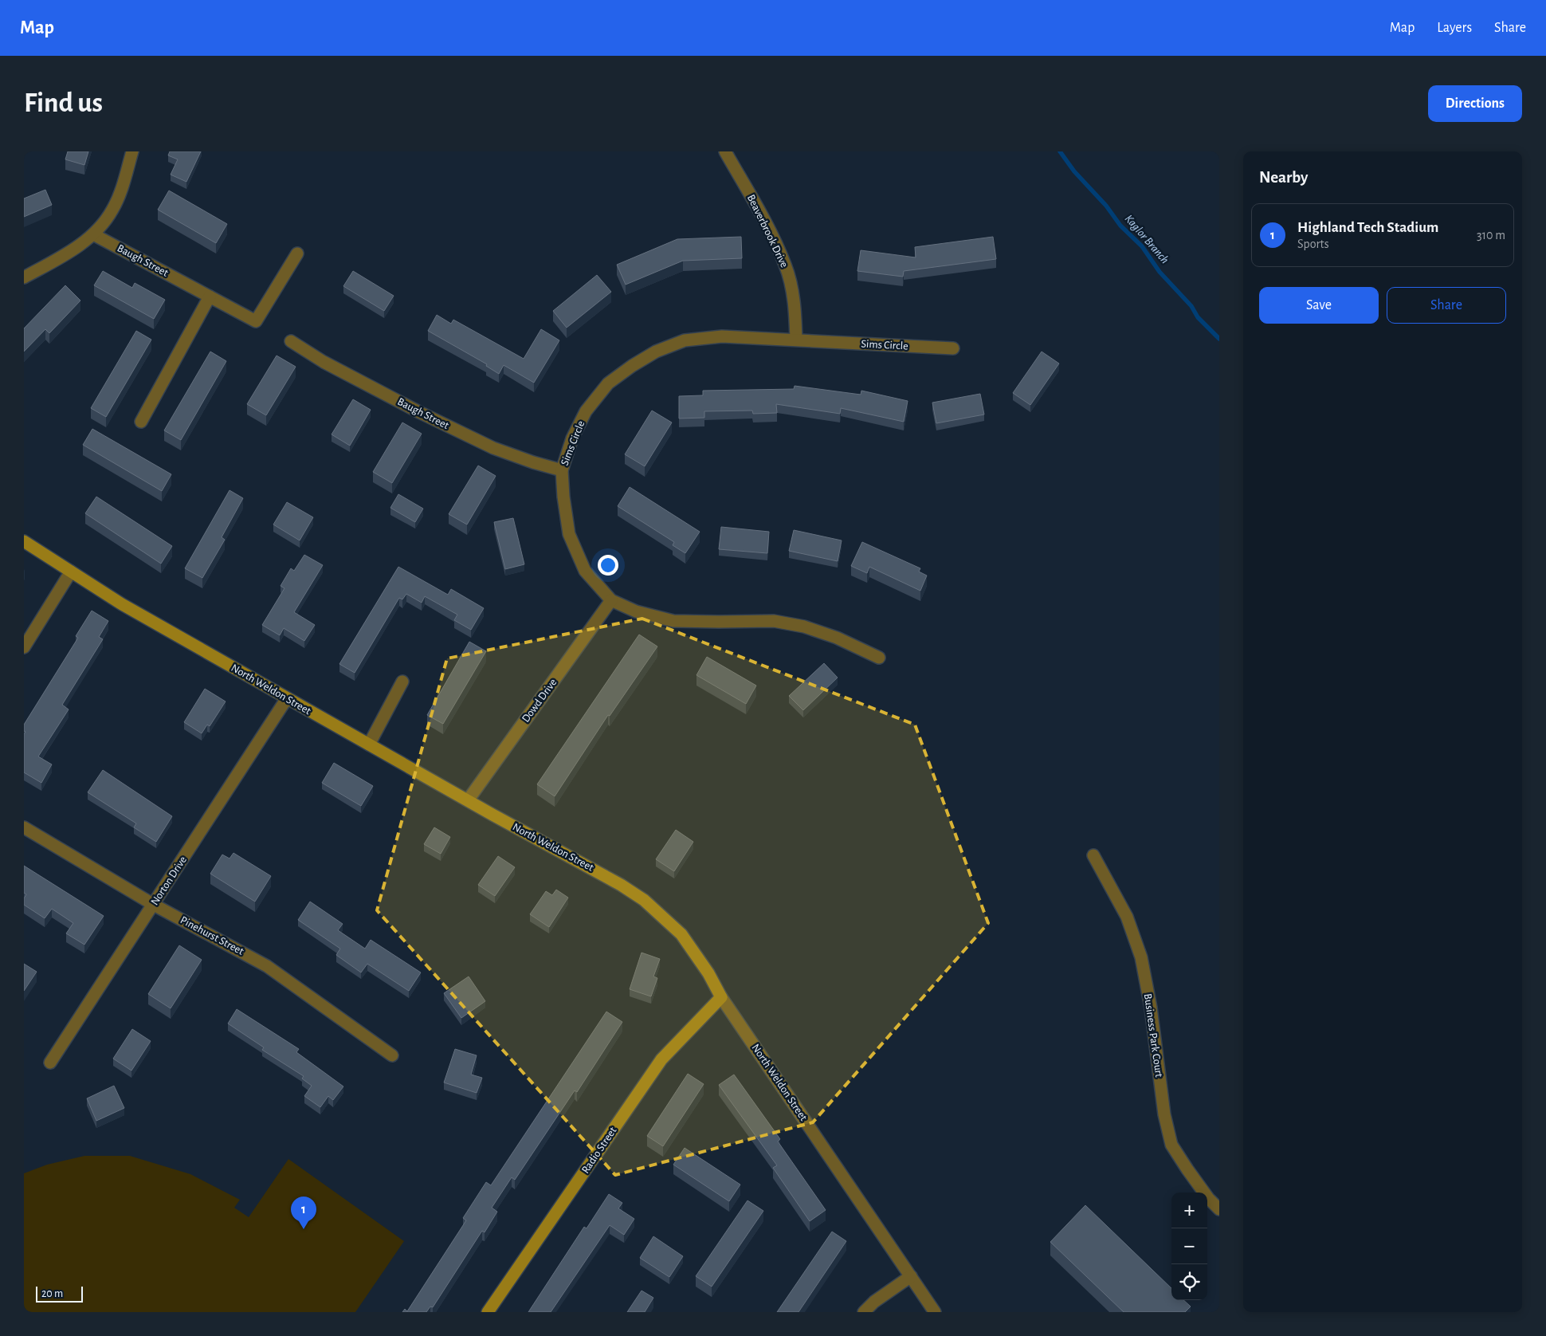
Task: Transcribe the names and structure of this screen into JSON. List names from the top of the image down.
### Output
{
  "streets": {
    "street": [
      "Beaverbrook Drive",
      "Baugh Street",
      "Sims Circle",
      "North Weldon Street",
      "Dowd Drive",
      "Norton Drive",
      "Pinehurst Street",
      "Business Park Court",
      "Radio Street"
    ]
  },
  "crossings": [
    ["Beaverbrook Drive", "Sims Circle"],
    ["Baugh Street", "Sims Circle"],
    ["Sims Circle", "Dowd Drive"],
    ["North Weldon Street", "Dowd Drive"],
    ["North Weldon Street", "Norton Drive"],
    ["North Weldon Street", "Radio Street"],
    ["Norton Drive", "Pinehurst Street"]
  ],
  "water": ["Kaglor Branch"],
  "scale_bar": "20 m",
  "page": {
    "header": "Map",
    "nav": ["Map", "Layers", "Share"],
    "buttons": [
      "Directions",
      ["Save", "Share"]
    ],
    "title": "Find us",
    "heading": "Nearby",
    "list": [
      {
        "mark": "1",
        "name": "Highland Tech Stadium",
        "note": "Sports",
        "value": "310 m"
      }
    ],
    "map_buttons": ["+", "−"],
    "pins": "1",
    "scale": "20 m"
  }
}
